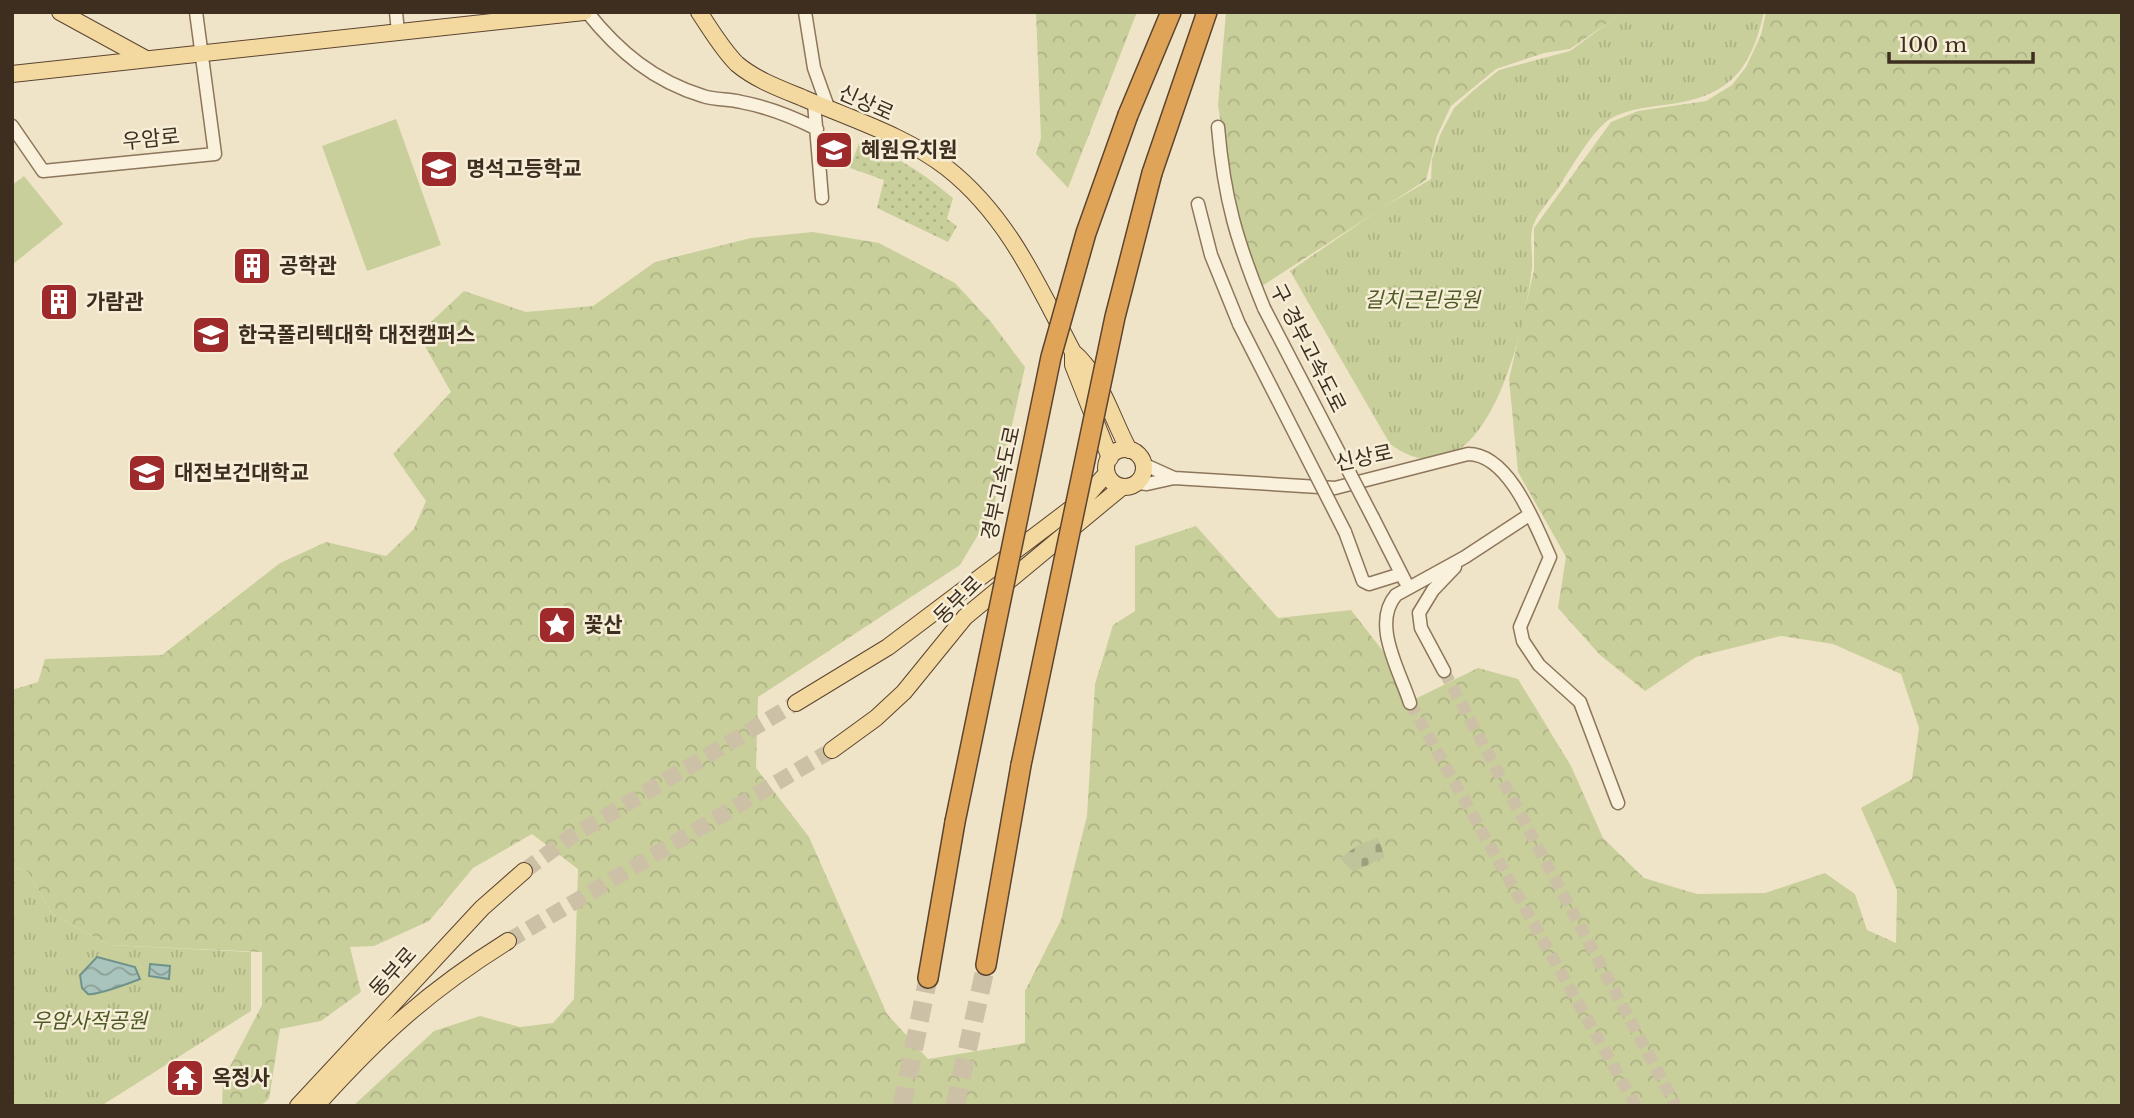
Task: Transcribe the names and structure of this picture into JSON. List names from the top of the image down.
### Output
{
  "streets": {
    "highway": ["경부고속도로"],
    "main road": ["신상로", "동부로"],
    "street": ["우암로", "구 경부고속도로"]
  },
  "parks": ["길치근린공원", "우암사적공원"],
  "places": {
    "school or university": [
      "혜원유치원",
      "명석고등학교",
      "한국폴리텍대학 대전캠퍼스",
      "대전보건대학교"
    ],
    "building": ["공학관", "가람관"],
    "place": ["꽃산"],
    "temple": ["옥정사"]
  },
  "scale_bar": "100 m"
}
